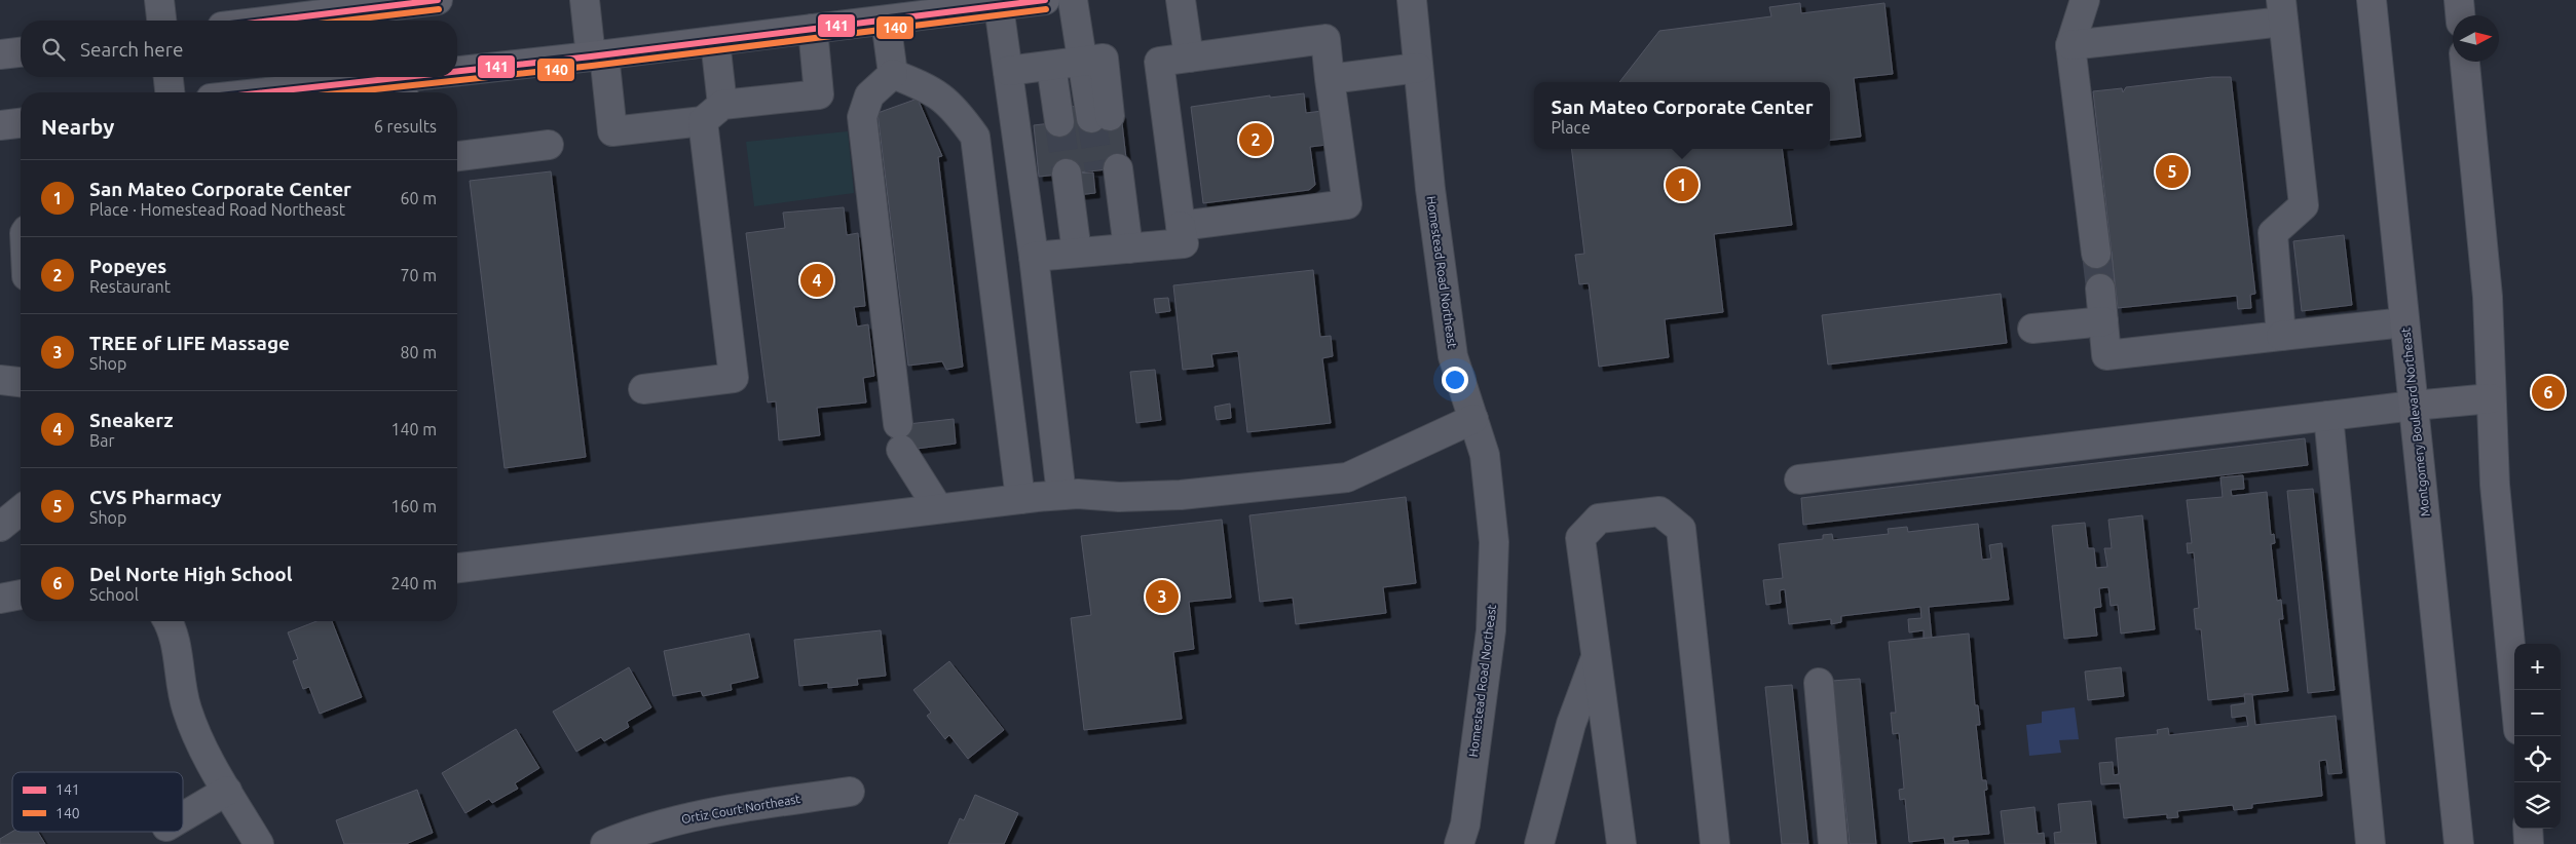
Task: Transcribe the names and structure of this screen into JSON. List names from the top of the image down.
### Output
{
  "streets": {
    "main road": ["Montgomery Boulevard Northeast"],
    "street": ["Homestead Road Northeast", "Ortiz Court Northeast"]
  },
  "lines": ["transit line 141", "transit line 140"],
  "legend": ["141", "140"],
  "north": "right",
  "page": {
    "search": "Search here",
    "popup": ["San Mateo Corporate Center", "Place"],
    "heading": ["Nearby", "6 results"],
    "pins": [
      "2",
      "5",
      "1",
      "4",
      "6",
      "3"
    ],
    "list": [
      {
        "mark": "1",
        "name": "San Mateo Corporate Center",
        "note": "Place · Homestead Road Northeast",
        "value": "60 m"
      },
      {
        "mark": "2",
        "name": "Popeyes",
        "note": "Restaurant",
        "value": "70 m"
      },
      {
        "mark": "3",
        "name": "TREE of LIFE Massage",
        "note": "Shop",
        "value": "80 m"
      },
      {
        "mark": "4",
        "name": "Sneakerz",
        "note": "Bar",
        "value": "140 m"
      },
      {
        "mark": "5",
        "name": "CVS Pharmacy",
        "note": "Shop",
        "value": "160 m"
      },
      {
        "mark": "6",
        "name": "Del Norte High School",
        "note": "School",
        "value": "240 m"
      }
    ],
    "map_buttons": ["+", "−"]
  }
}
